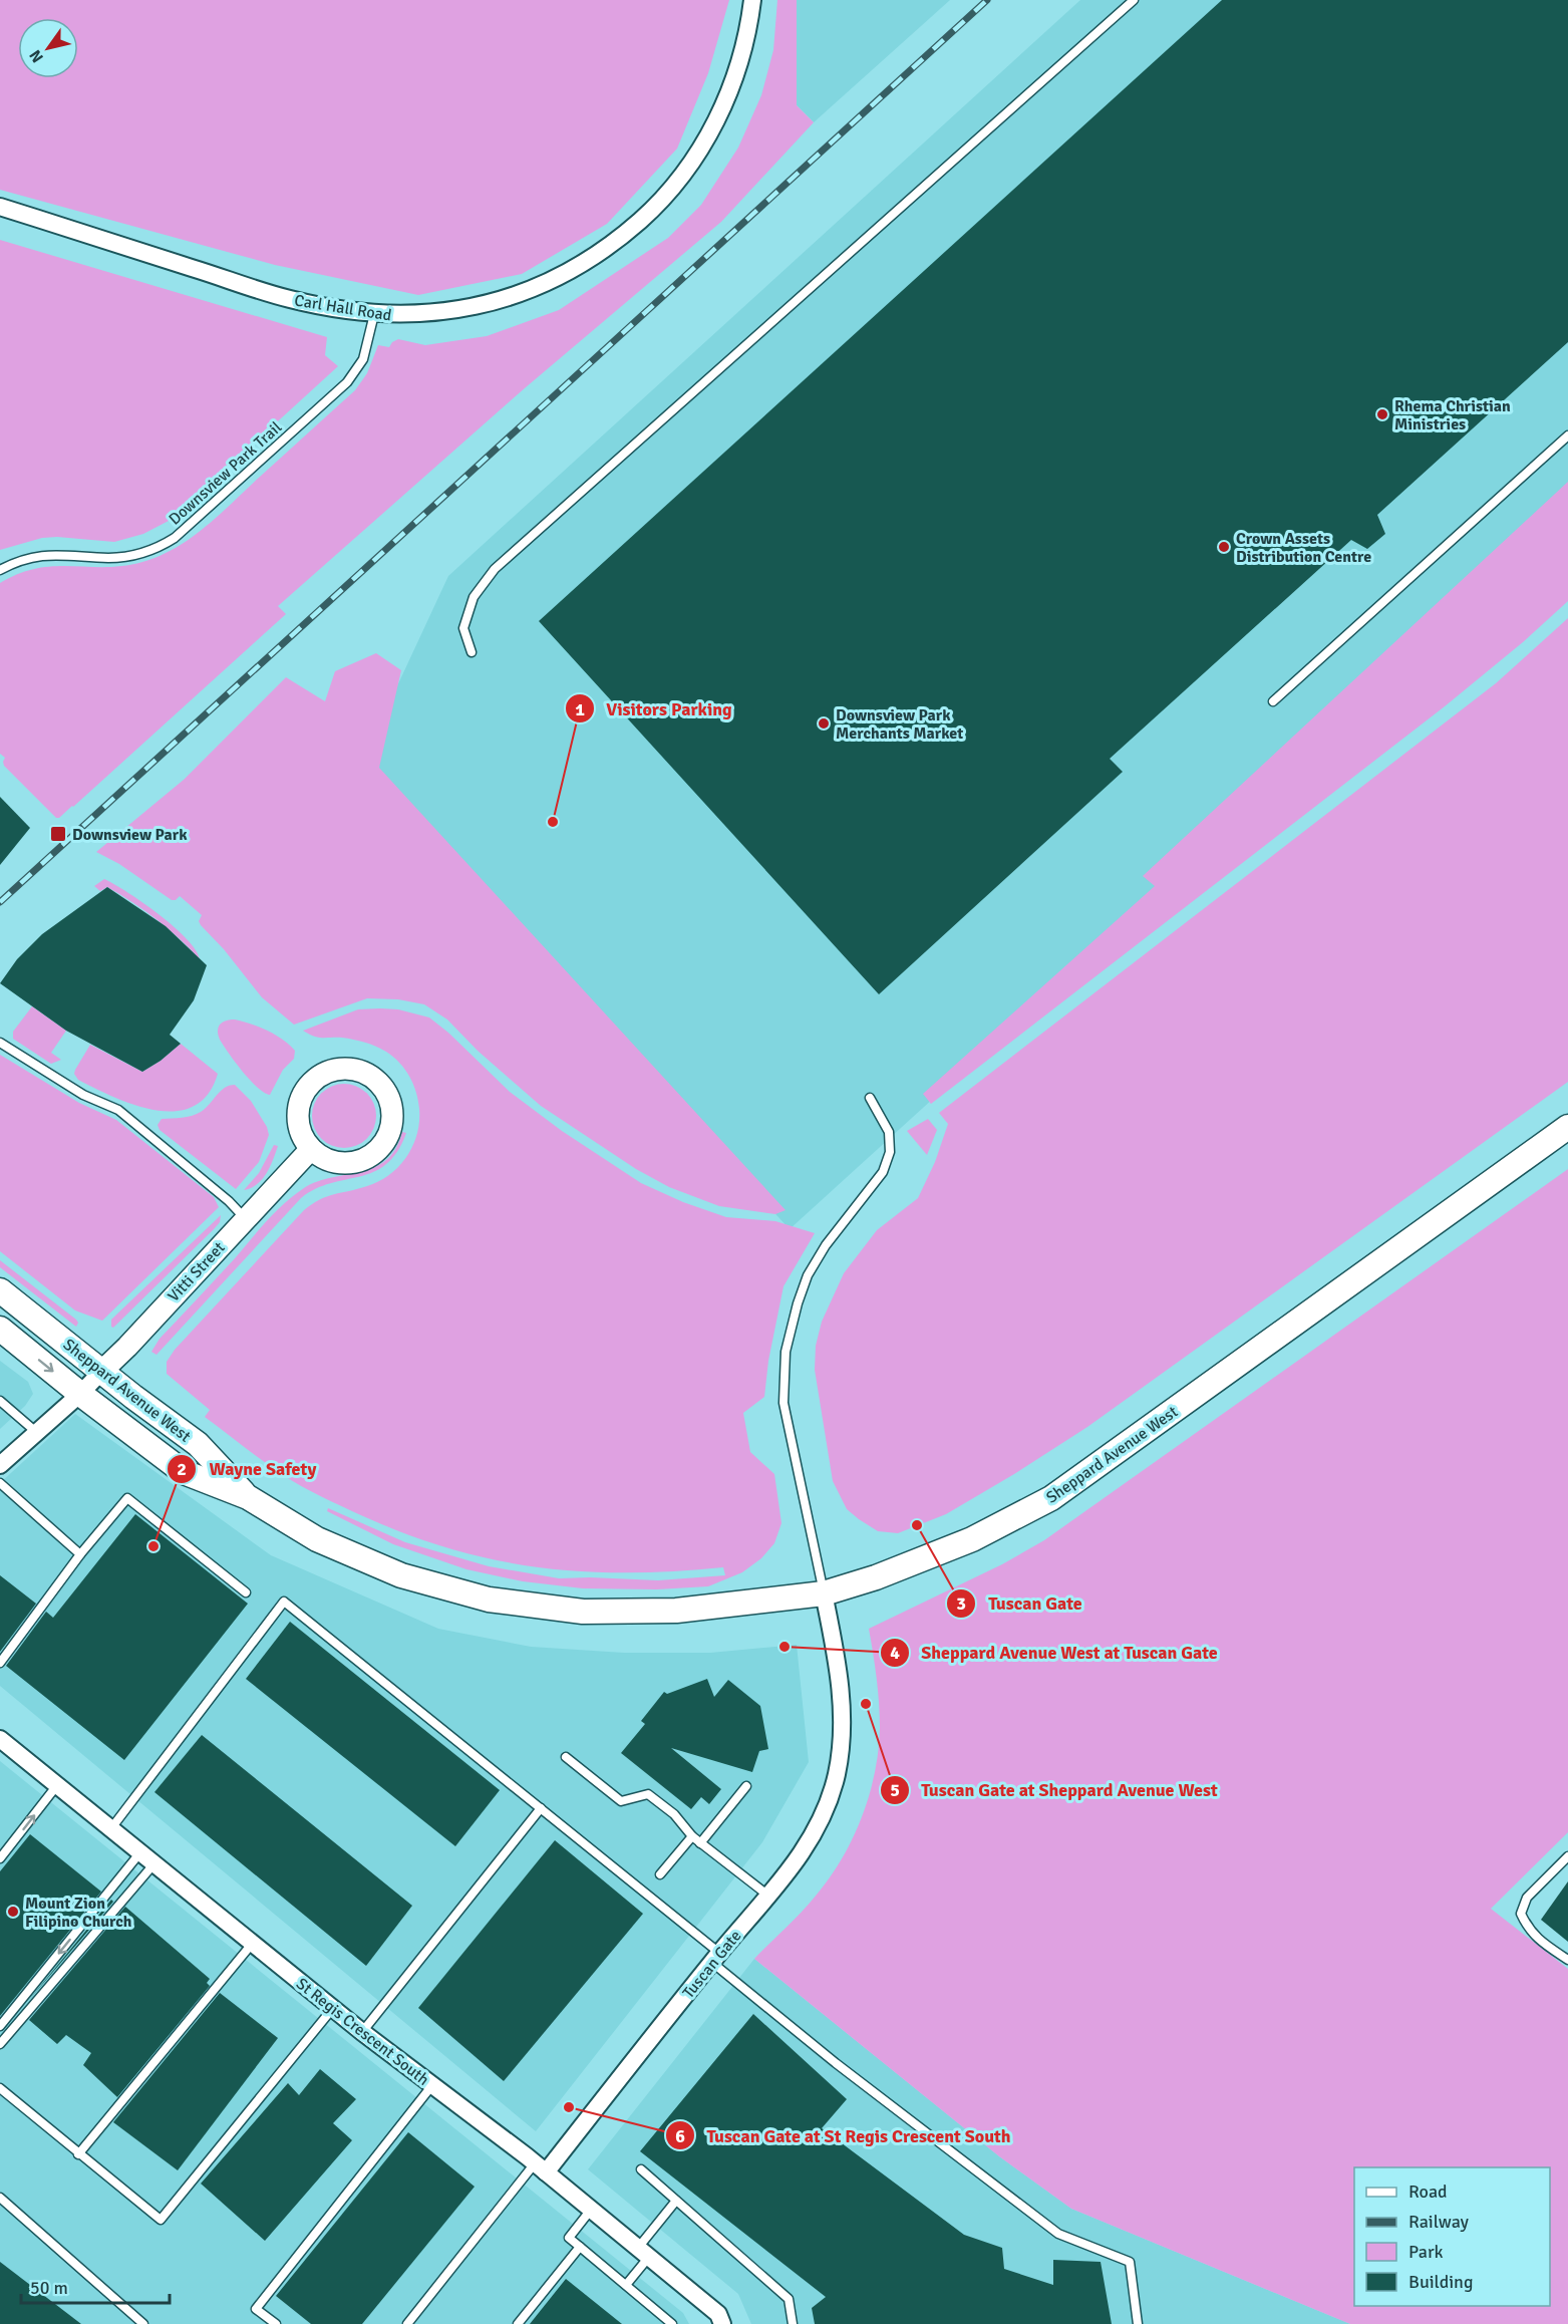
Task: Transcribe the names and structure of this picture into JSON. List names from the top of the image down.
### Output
{
  "streets": {
    "main road": ["Sheppard Avenue West"],
    "street": [
      "Carl Hall Road",
      "Vitti Street",
      "Tuscan Gate",
      "St Regis Crescent South"
    ],
    "lane": ["Downsview Park Trail"]
  },
  "crossings": [
    ["Carl Hall Road", "Downsview Park Trail"],
    ["Vitti Street", "Sheppard Avenue West"],
    ["Sheppard Avenue West", "Tuscan Gate"],
    ["Tuscan Gate", "St Regis Crescent South"]
  ],
  "places": {
    "other": [
      "Rhema Christian Ministries",
      "Crown Assets Distribution Centre",
      "Downsview Park Merchants Market",
      "Visitors Parking",
      "Tuscan Gate",
      "Wayne Safety",
      "Sheppard Avenue West at Tuscan Gate",
      "Tuscan Gate at Sheppard Avenue West",
      "Mount Zion Filipino Church",
      "Tuscan Gate at St Regis Crescent South"
    ],
    "transit": ["Downsview Park"]
  },
  "legend": [
    "Road",
    "Railway",
    "Park",
    "Building"
  ],
  "scale_bar": "50 m",
  "north": "bottom left"
}
